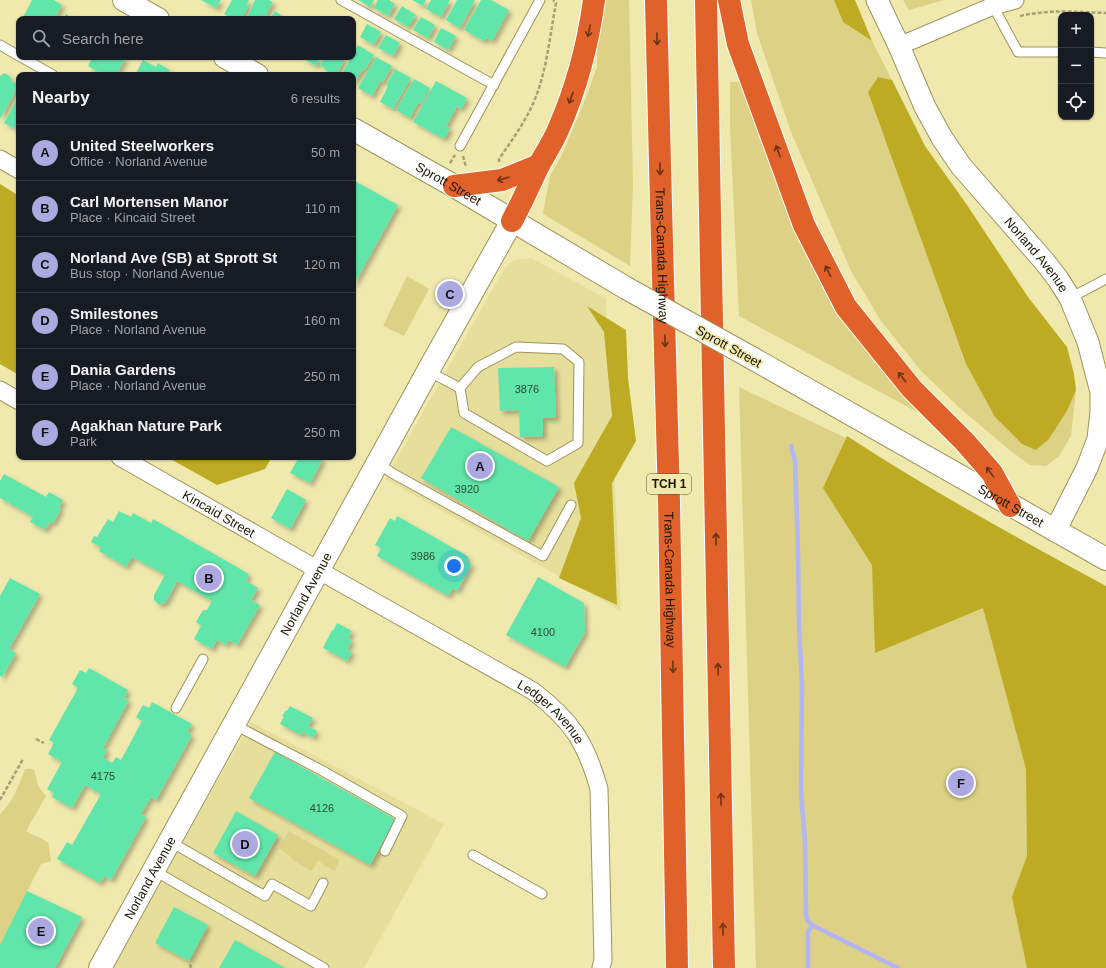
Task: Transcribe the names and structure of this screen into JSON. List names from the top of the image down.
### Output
{
  "streets": {
    "highway": ["Trans-Canada Highway", "TCH 1"],
    "main road": ["Sprott Street", "Norland Avenue"],
    "street": ["Kincaid Street", "Ledger Avenue"]
  },
  "crossings": [
    ["Sprott Street", "Norland Avenue"],
    ["Norland Avenue", "Kincaid Street"],
    ["Norland Avenue", "Ledger Avenue"],
    ["Kincaid Street", "Ledger Avenue"]
  ],
  "house_numbers": [
    "3876",
    "3920",
    "3986",
    "4100",
    "4175",
    "4126"
  ],
  "page": {
    "map_buttons": ["+", "−"],
    "search": "Search here",
    "heading": ["Nearby", "6 results"],
    "list": [
      {
        "mark": "A",
        "name": "United Steelworkers",
        "note": "Office · Norland Avenue",
        "value": "50 m"
      },
      {
        "mark": "B",
        "name": "Carl Mortensen Manor",
        "note": "Place · Kincaid Street",
        "value": "110 m"
      },
      {
        "mark": "C",
        "name": "Norland Ave (SB) at Sprott St",
        "note": "Bus stop · Norland Avenue",
        "value": "120 m"
      },
      {
        "mark": "D",
        "name": "Smilestones",
        "note": "Place · Norland Avenue",
        "value": "160 m"
      },
      {
        "mark": "E",
        "name": "Dania Gardens",
        "note": "Place · Norland Avenue",
        "value": "250 m"
      },
      {
        "mark": "F",
        "name": "Agakhan Nature Park",
        "note": "Park",
        "value": "250 m"
      }
    ],
    "pins": [
      "C",
      "A",
      "B",
      "F",
      "D",
      "E"
    ]
  }
}
